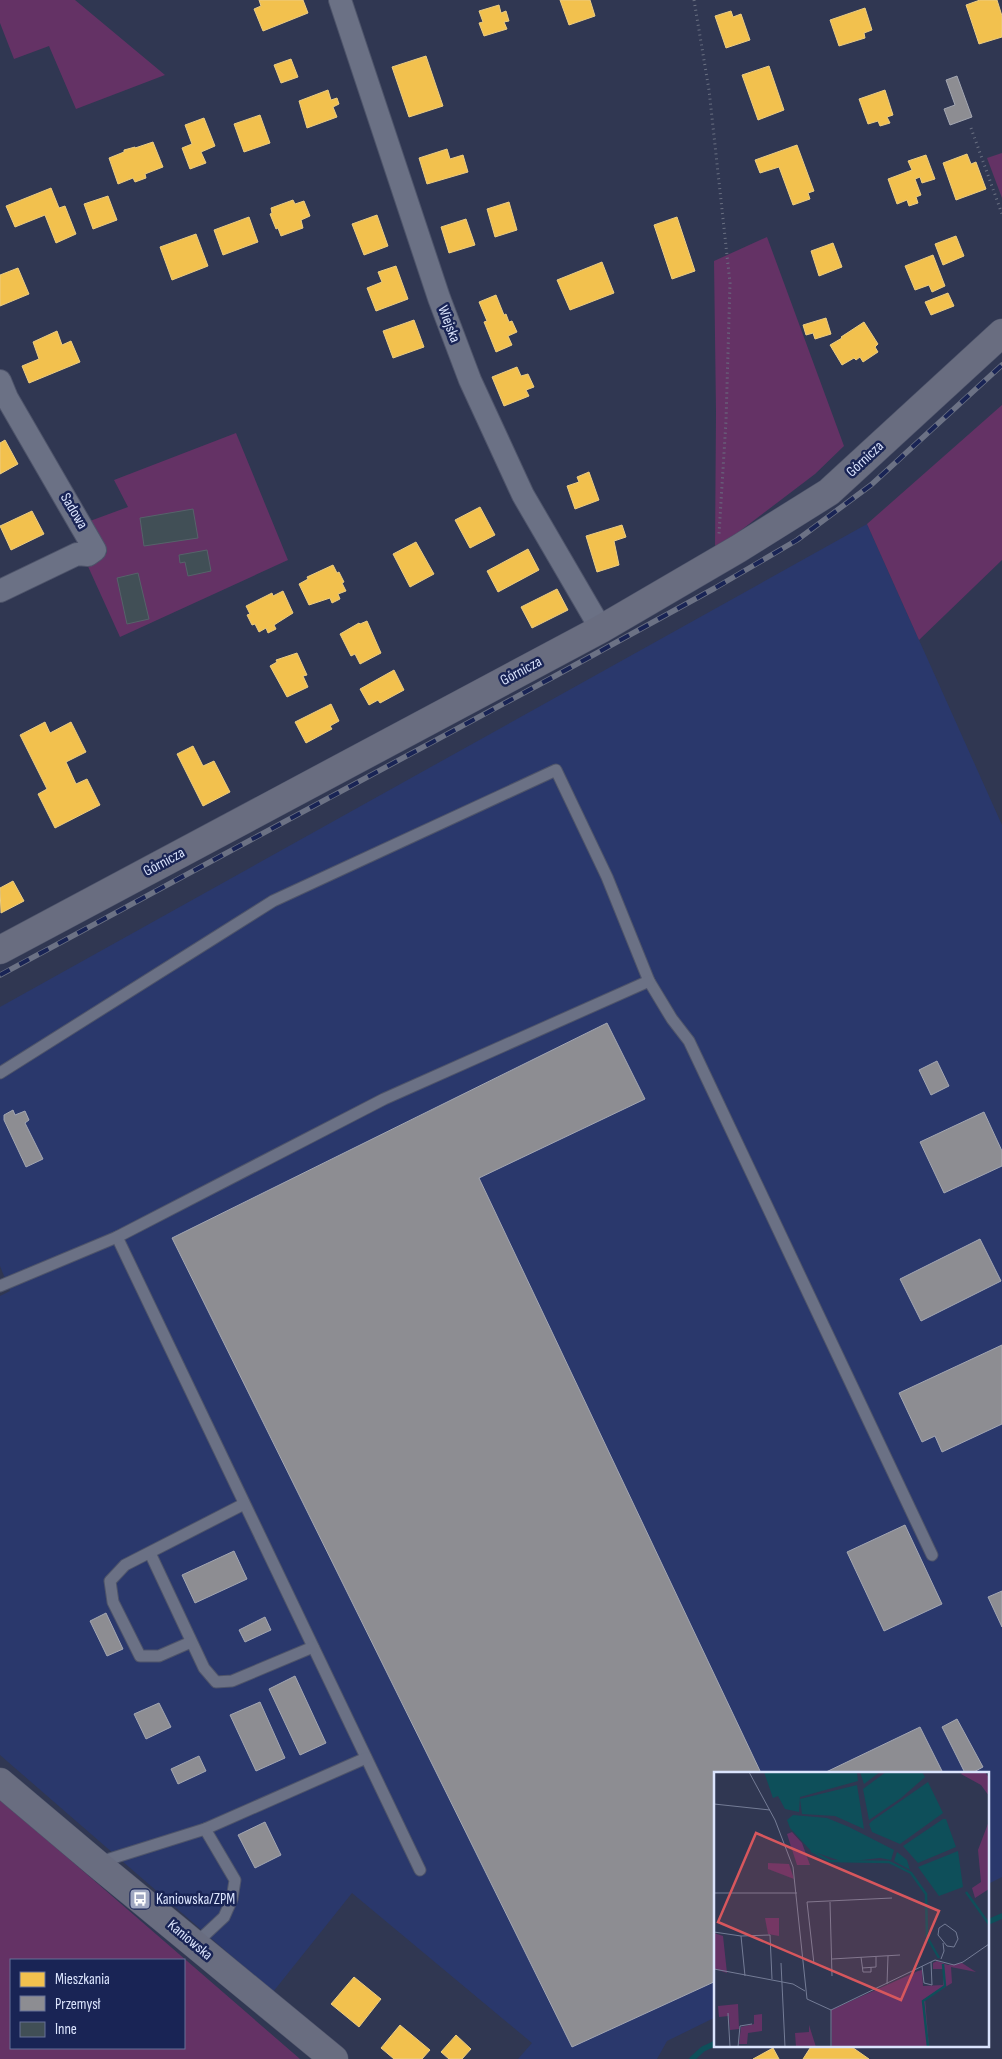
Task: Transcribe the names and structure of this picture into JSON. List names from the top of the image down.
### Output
{
  "streets": {
    "street": [
      "Wiejska",
      "Górnicza",
      "Sadowa",
      "Kaniowska"
    ]
  },
  "crossings": [
    ["Wiejska", "Górnicza"]
  ],
  "places": {
    "bus stop": ["Kaniowska/ZPM"]
  },
  "legend": ["Mieszkania", "Przemysł", "Inne"]
}
